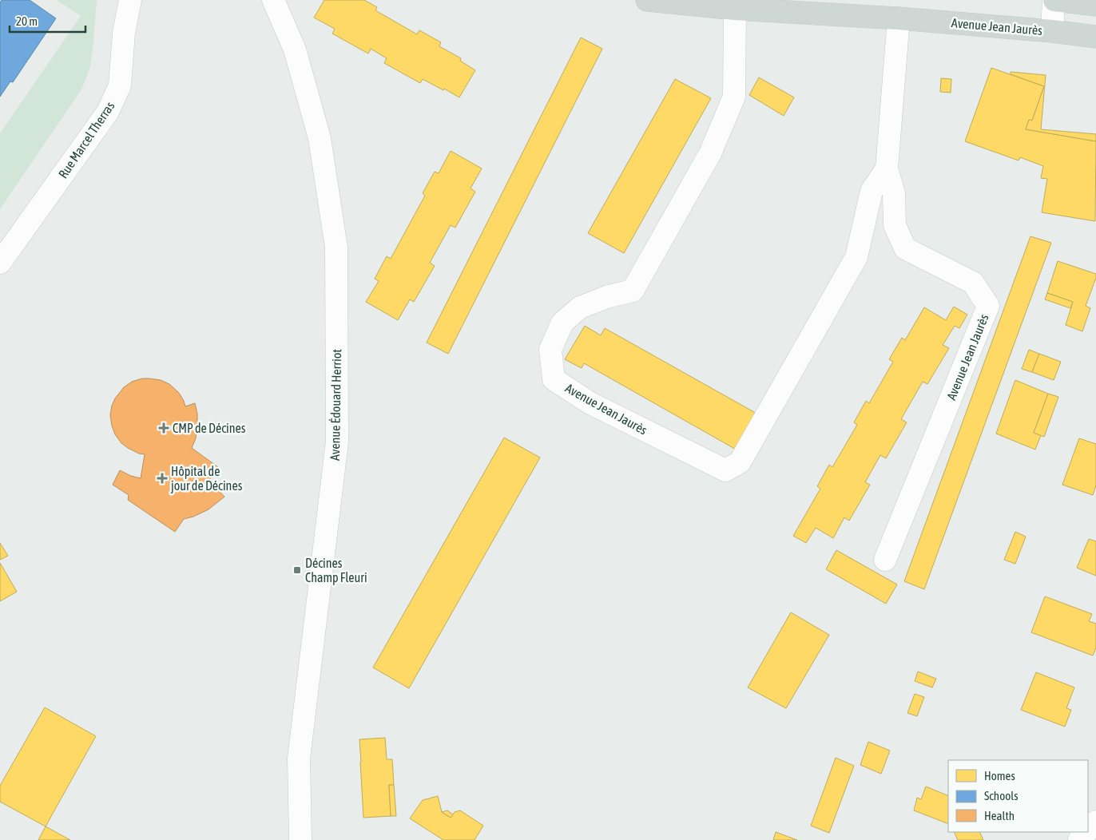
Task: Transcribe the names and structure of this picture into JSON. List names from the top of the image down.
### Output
{
  "streets": {
    "main road": ["Avenue Jean Jaurès"],
    "street": ["Rue Marcel Therras", "Avenue Édouard Herriot"]
  },
  "places": {
    "health": ["CMP de Décines", "Hôpital de jour de Décines"],
    "transit": ["Décines Champ Fleuri"]
  },
  "legend": ["Homes", "Schools", "Health"],
  "scale_bar": "20 m"
}
